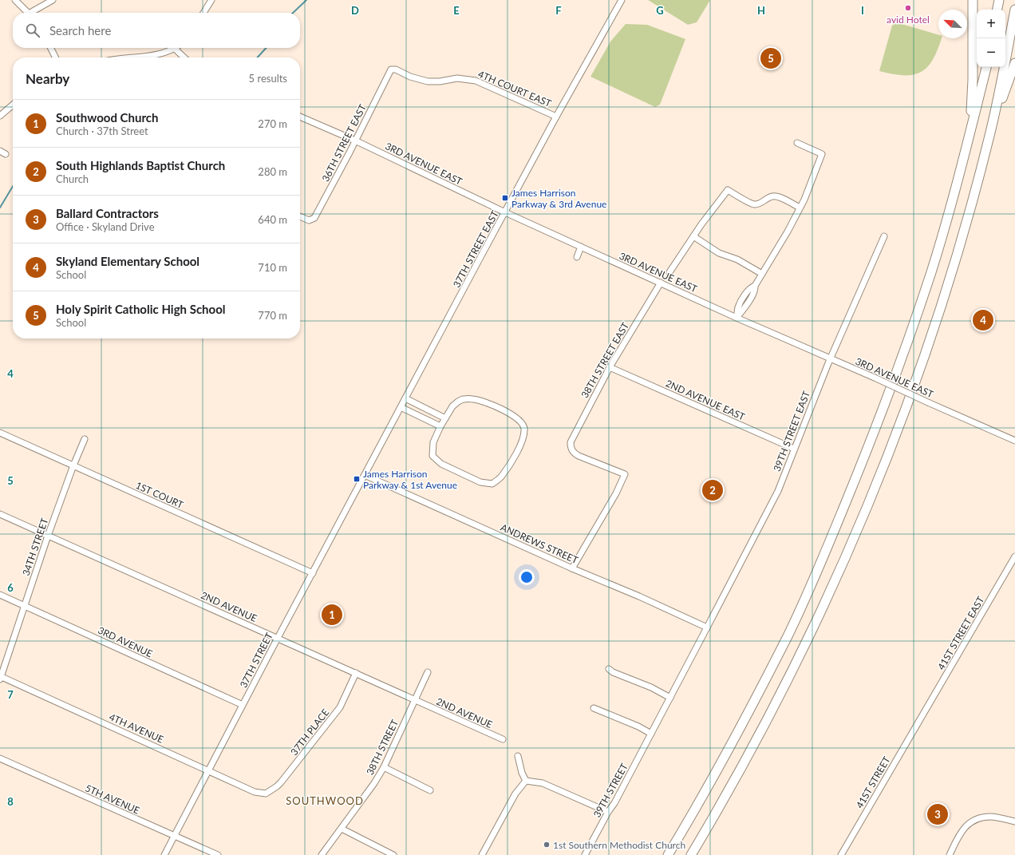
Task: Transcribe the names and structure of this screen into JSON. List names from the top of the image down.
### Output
{
  "streets": {
    "street": [
      "4TH COURT EAST",
      "36TH STREET EAST",
      "3RD AVENUE EAST",
      "37TH STREET EAST",
      "38TH STREET EAST",
      "2ND AVENUE EAST",
      "39TH STREET EAST",
      "1ST COURT",
      "ANDREWS STREET",
      "34TH STREET",
      "2ND AVENUE",
      "41ST STREET EAST",
      "3RD AVENUE",
      "37TH STREET",
      "4TH AVENUE",
      "37TH PLACE",
      "38TH STREET",
      "41ST STREET",
      "39TH STREET",
      "5TH AVENUE"
    ]
  },
  "crossings": [
    ["4TH COURT EAST", "36TH STREET EAST"],
    ["4TH COURT EAST", "37TH STREET EAST"],
    ["36TH STREET EAST", "3RD AVENUE EAST"],
    ["3RD AVENUE EAST", "37TH STREET EAST"],
    ["3RD AVENUE EAST", "38TH STREET EAST"],
    ["3RD AVENUE EAST", "39TH STREET EAST"],
    ["37TH STREET EAST", "ANDREWS STREET"],
    ["37TH STREET EAST", "37TH STREET"],
    ["38TH STREET EAST", "2ND AVENUE EAST"],
    ["38TH STREET EAST", "ANDREWS STREET"],
    ["2ND AVENUE EAST", "39TH STREET EAST"],
    ["39TH STREET EAST", "ANDREWS STREET"],
    ["39TH STREET EAST", "39TH STREET"],
    ["1ST COURT", "34TH STREET"],
    ["1ST COURT", "37TH STREET"],
    ["ANDREWS STREET", "37TH STREET"],
    ["ANDREWS STREET", "39TH STREET"],
    ["34TH STREET", "2ND AVENUE"],
    ["34TH STREET", "3RD AVENUE"],
    ["34TH STREET", "4TH AVENUE"],
    ["2ND AVENUE", "37TH STREET"],
    ["2ND AVENUE", "37TH PLACE"],
    ["2ND AVENUE", "38TH STREET"],
    ["41ST STREET EAST", "41ST STREET"],
    ["3RD AVENUE", "37TH STREET"],
    ["37TH STREET", "4TH AVENUE"],
    ["37TH STREET", "5TH AVENUE"],
    ["4TH AVENUE", "37TH PLACE"]
  ],
  "districts": ["SOUTHWOOD"],
  "places": {
    "other": ["avid Hotel", "1st Southern Methodist Church"],
    "transit": ["James Harrison Parkway & 3rd Avenue", "James Harrison Parkway & 1st Avenue"]
  },
  "north": "top left",
  "page": {
    "map_buttons": ["+", "−"],
    "search": "Search here",
    "pins": [
      "5",
      "4",
      "2",
      "1",
      "3"
    ],
    "heading": ["Nearby", "5 results"],
    "list": [
      {
        "mark": "1",
        "name": "Southwood Church",
        "note": "Church · 37th Street",
        "value": "270 m"
      },
      {
        "mark": "2",
        "name": "South Highlands Baptist Church",
        "note": "Church",
        "value": "280 m"
      },
      {
        "mark": "3",
        "name": "Ballard Contractors",
        "note": "Office · Skyland Drive",
        "value": "640 m"
      },
      {
        "mark": "4",
        "name": "Skyland Elementary School",
        "note": "School",
        "value": "710 m"
      },
      {
        "mark": "5",
        "name": "Holy Spirit Catholic High School",
        "note": "School",
        "value": "770 m"
      }
    ]
  },
  "grid": {
    "columns": [
      "D",
      "E",
      "F",
      "G",
      "H",
      "I"
    ],
    "rows": [
      "4",
      "5",
      "6",
      "7",
      "8"
    ]
  }
}
